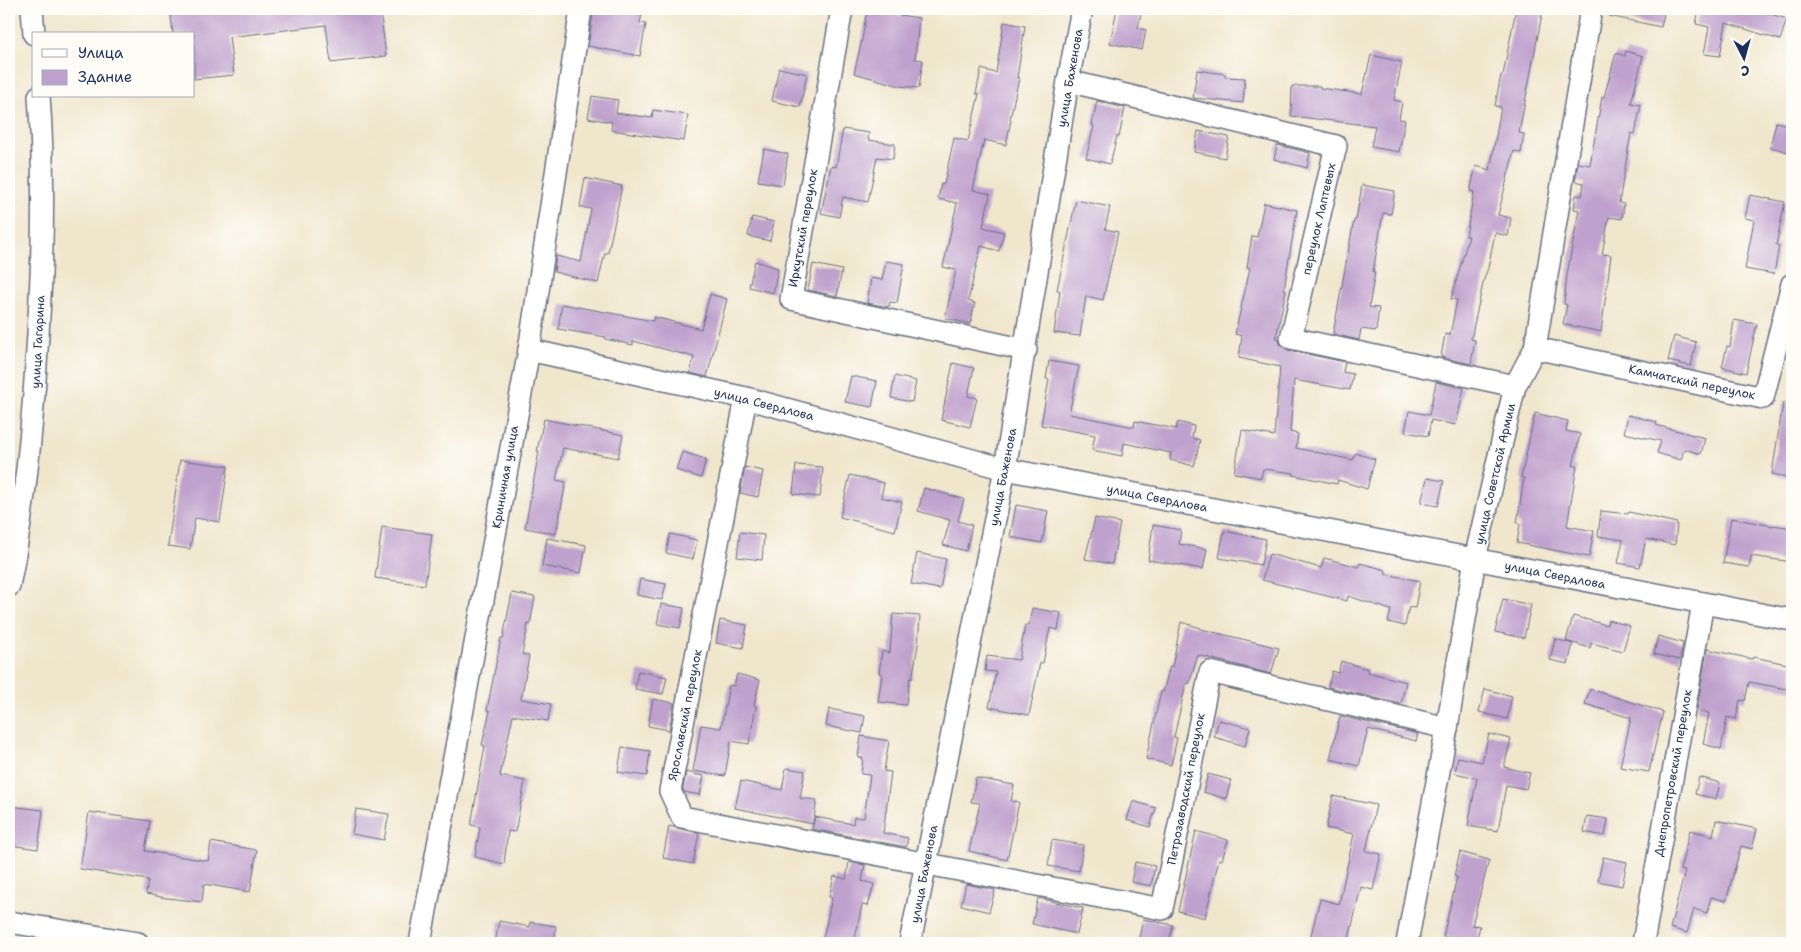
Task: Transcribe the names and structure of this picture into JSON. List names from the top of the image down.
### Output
{
  "streets": {
    "street": [
      "улица Баженова",
      "переулок Лаптевых",
      "Иркутский переулок",
      "улица Гагарина",
      "Камчатский переулок",
      "улица Свердлова",
      "улица Советской Армии",
      "Криничная улица",
      "Ярославский переулок",
      "Днепропетровский переулок",
      "Петрозаводский переулок"
    ]
  },
  "crossings": [
    ["улица Баженова", "переулок Лаптевых"],
    ["улица Баженова", "Иркутский переулок"],
    ["улица Баженова", "улица Свердлова"],
    ["улица Баженова", "Ярославский переулок"],
    ["улица Баженова", "Петрозаводский переулок"],
    ["переулок Лаптевых", "улица Советской Армии"],
    ["Камчатский переулок", "улица Советской Армии"],
    ["улица Свердлова", "улица Советской Армии"],
    ["улица Свердлова", "Криничная улица"],
    ["улица Свердлова", "Ярославский переулок"],
    ["улица Свердлова", "Днепропетровский переулок"],
    ["улица Советской Армии", "Петрозаводский переулок"],
    ["Ярославский переулок", "Петрозаводский переулок"]
  ],
  "legend": ["Улица", "Здание"],
  "north": "bottom"
}
